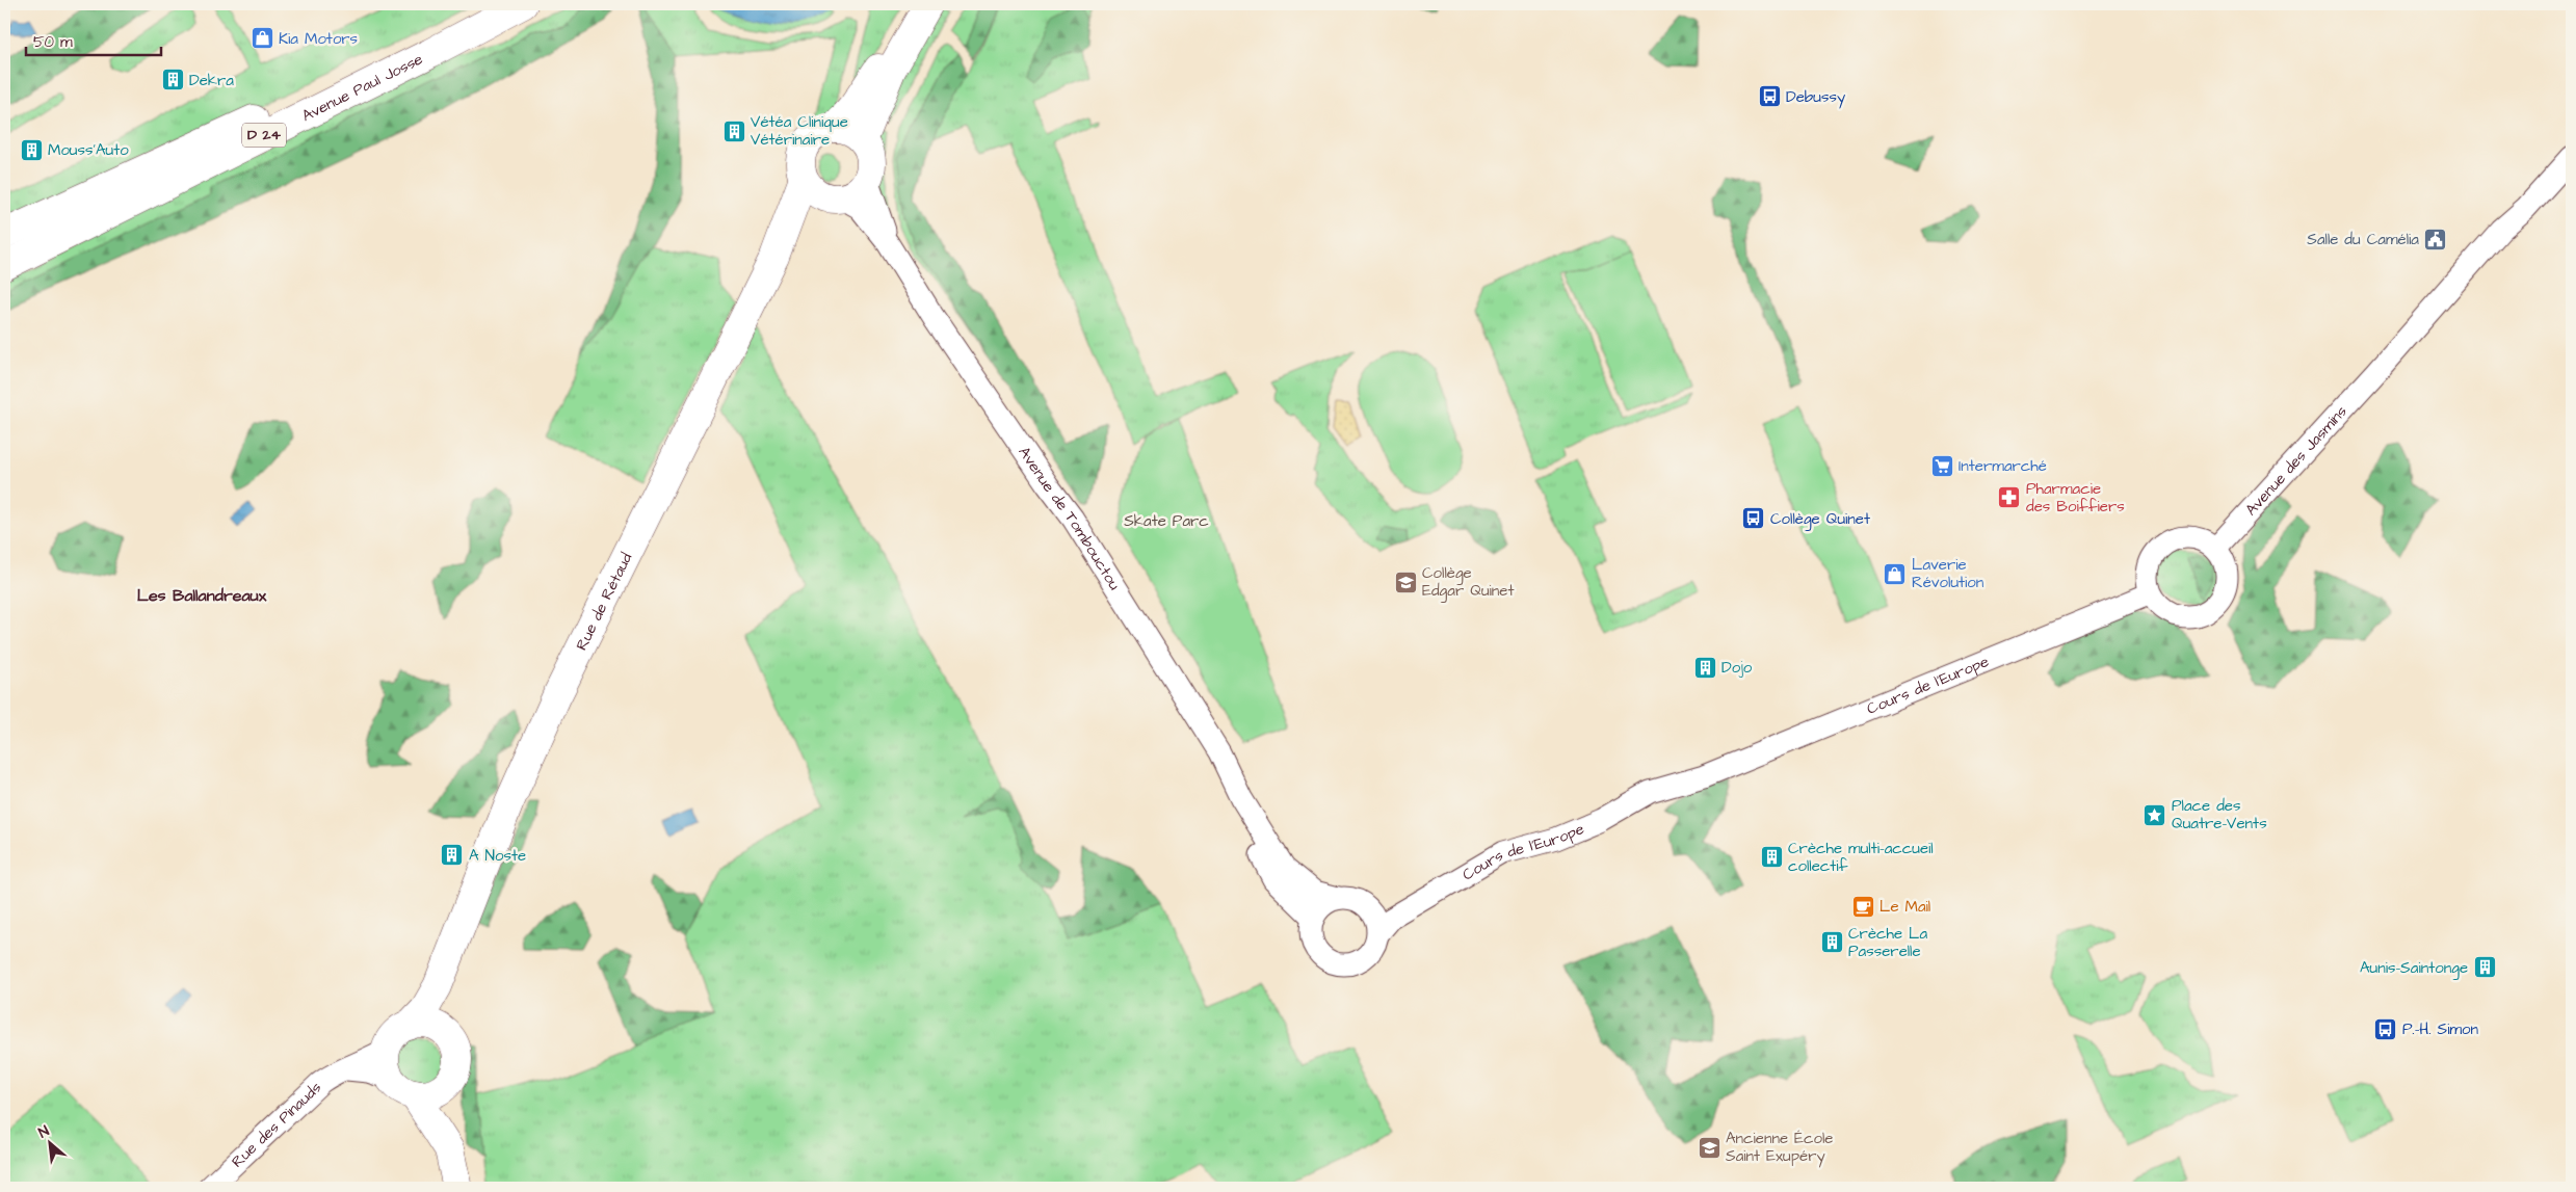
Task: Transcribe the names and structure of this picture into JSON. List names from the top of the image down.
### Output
{
  "streets": {
    "main road": ["Avenue Paul Josse", "D 24", "Rue de Rétaud"],
    "street": [
      "Avenue des Jasmins",
      "Avenue de Tombouctou",
      "Cours de l'Europe",
      "Rue des Pinauds"
    ]
  },
  "crossings": [
    ["Avenue des Jasmins", "Cours de l'Europe"],
    ["Avenue de Tombouctou", "Rue de Rétaud"],
    ["Avenue de Tombouctou", "Cours de l'Europe"]
  ],
  "districts": ["Les Ballandreaux"],
  "parks": ["Skate Parc"],
  "places": {
    "shop": ["Kia Motors", "Laverie Révolution"],
    "building": [
      "Dekra",
      "Vétéa Clinique Vétérinaire",
      "Mouss'Auto",
      "Dojo",
      "A Noste",
      "Crèche multi-accueil collectif",
      "Crèche La Passerelle",
      "Aunis-Saintonge"
    ],
    "bus stop": ["Debussy", "Collège Quinet", "P.-H. Simon"],
    "public building": ["Salle du Camélia"],
    "supermarket": ["Intermarché"],
    "pharmacy": ["Pharmacie des Boiffiers"],
    "school or university": ["Collège Edgar Quinet", "Ancienne École Saint Exupéry"],
    "place": ["Place des Quatre-Vents"],
    "cafe": ["Le Mail"]
  },
  "scale_bar": "50 m",
  "north": "top left"
}
